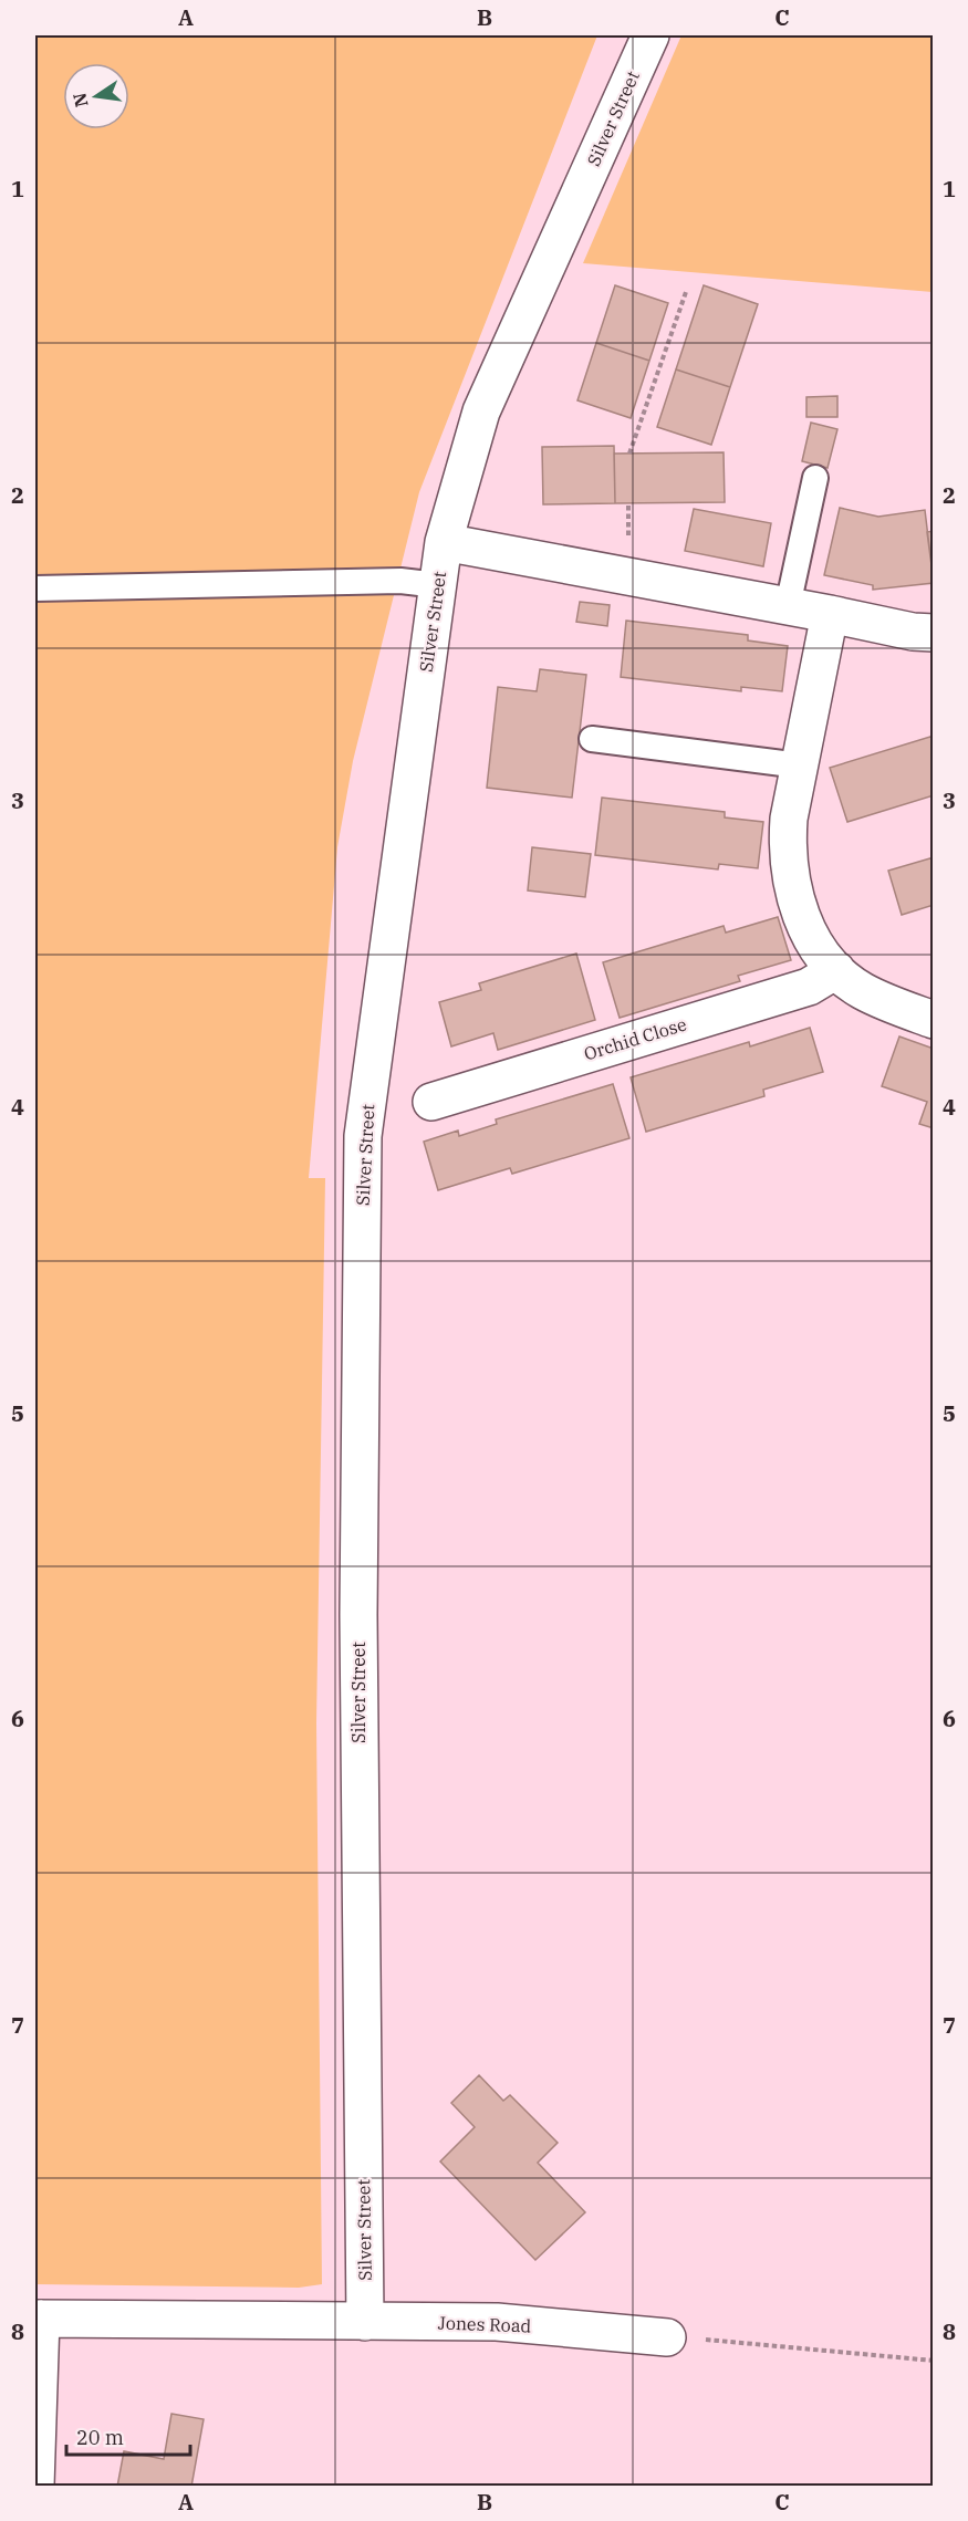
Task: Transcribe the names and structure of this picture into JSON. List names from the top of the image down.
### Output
{
  "streets": {
    "street": ["Silver Street", "Orchid Close", "Jones Road"]
  },
  "crossings": [
    ["Silver Street", "Jones Road"]
  ],
  "scale_bar": "20 m",
  "north": "left",
  "grid": {
    "columns": ["A", "B", "C"],
    "rows": [
      "1",
      "2",
      "3",
      "4",
      "5",
      "6",
      "7",
      "8"
    ]
  }
}
